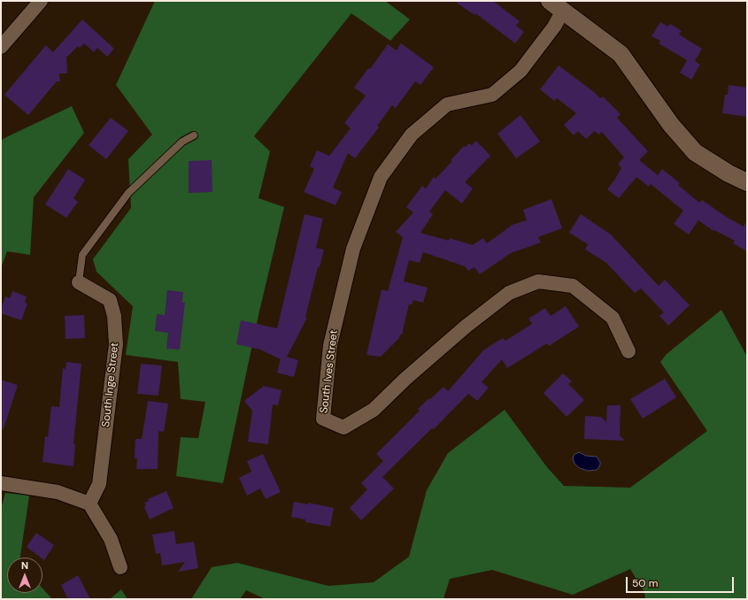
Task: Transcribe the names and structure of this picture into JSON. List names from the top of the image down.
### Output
{
  "streets": {
    "street": ["South Ives Street", "South Inge Street"]
  },
  "scale_bar": "50 m",
  "north": "top"
}
